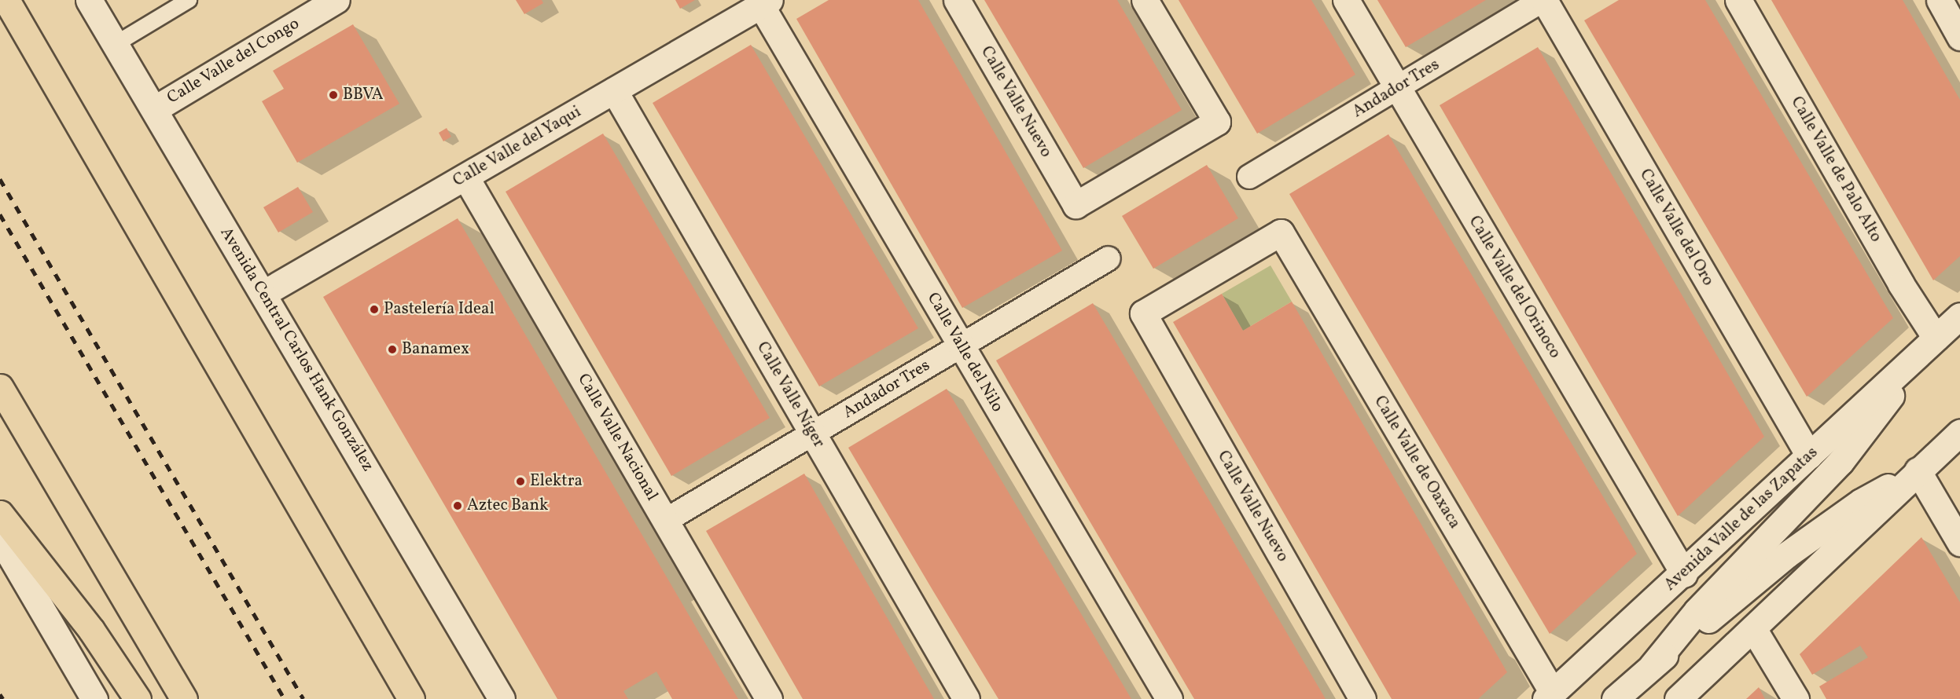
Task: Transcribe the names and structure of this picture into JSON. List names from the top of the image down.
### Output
{
  "streets": {
    "street": [
      "Calle Valle del Congo",
      "Andador Tres",
      "Calle Valle Nuevo",
      "Calle Valle del Yaqui",
      "Calle Valle de Palo Alto",
      "Calle Valle del Oro",
      "Calle Valle del Orinoco",
      "Avenida Central Carlos Hank González",
      "Calle Valle del Nilo",
      "Calle Valle Níger",
      "Calle Valle Nacional",
      "Calle Valle de Oaxaca",
      "Avenida Valle de las Zapatas"
    ]
  },
  "crossings": [
    ["Calle Valle del Congo", "Avenida Central Carlos Hank González"],
    ["Andador Tres", "Calle Valle del Oro"],
    ["Andador Tres", "Calle Valle del Orinoco"],
    ["Andador Tres", "Calle Valle del Nilo"],
    ["Andador Tres", "Calle Valle Níger"],
    ["Andador Tres", "Calle Valle Nacional"],
    ["Calle Valle Nuevo", "Calle Valle de Oaxaca"],
    ["Calle Valle del Yaqui", "Avenida Central Carlos Hank González"],
    ["Calle Valle del Yaqui", "Calle Valle del Nilo"],
    ["Calle Valle del Yaqui", "Calle Valle Níger"],
    ["Calle Valle del Yaqui", "Calle Valle Nacional"],
    ["Calle Valle de Palo Alto", "Avenida Valle de las Zapatas"],
    ["Calle Valle del Oro", "Avenida Valle de las Zapatas"],
    ["Calle Valle del Orinoco", "Avenida Valle de las Zapatas"],
    ["Calle Valle de Oaxaca", "Avenida Valle de las Zapatas"]
  ],
  "places": [
    "BBVA",
    "Pastelería Ideal",
    "Banamex",
    "Elektra",
    "Aztec Bank"
  ]
}
